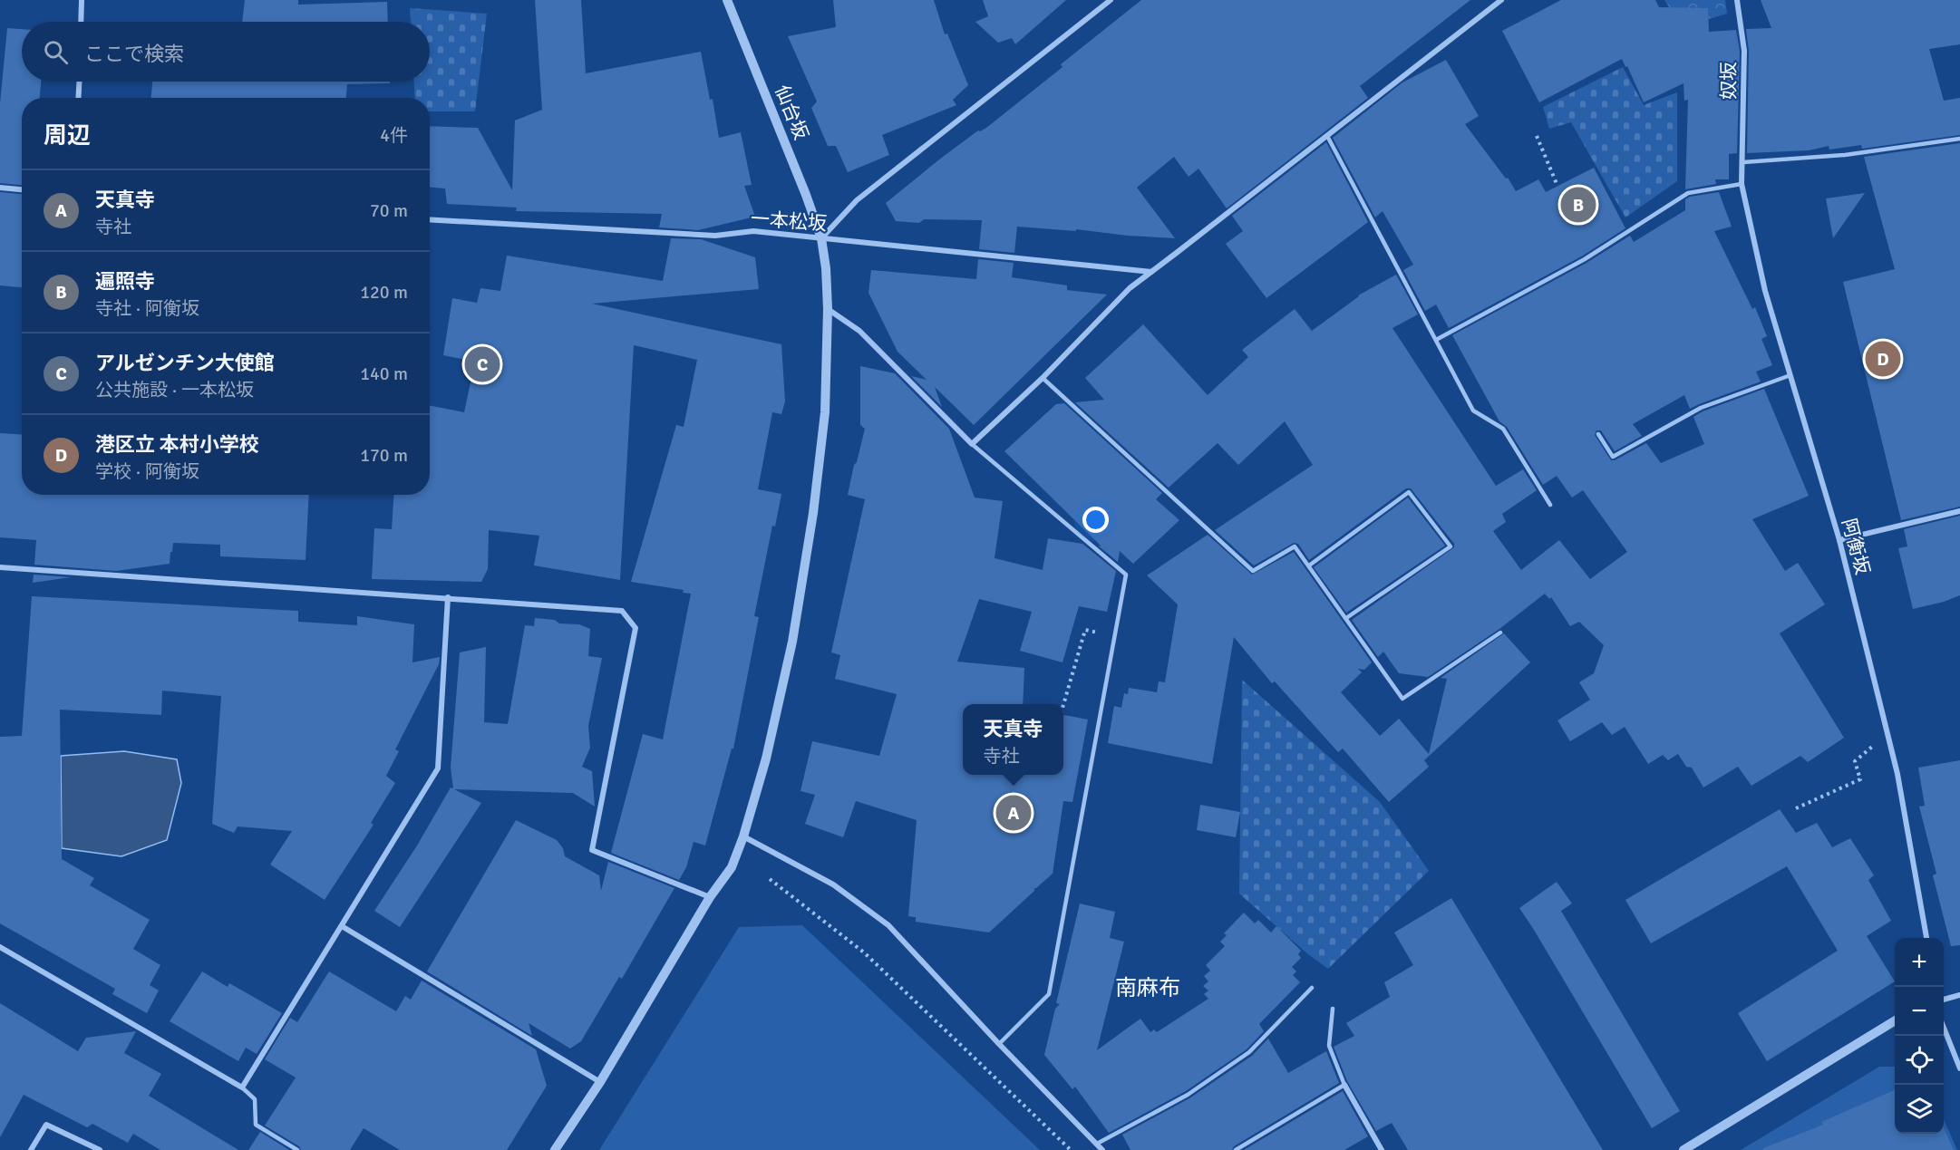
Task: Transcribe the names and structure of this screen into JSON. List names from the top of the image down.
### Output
{
  "streets": {
    "street": [
      "奴坂",
      "仙台坂",
      "一本松坂",
      "阿衡坂"
    ]
  },
  "crossings": [
    ["奴坂", "阿衡坂"],
    ["仙台坂", "一本松坂"]
  ],
  "districts": ["南麻布"],
  "page": {
    "search": "ここで検索",
    "heading": ["周辺", "4件"],
    "list": [
      {
        "mark": "A",
        "name": "天真寺",
        "note": "寺社",
        "value": "70 m"
      },
      {
        "mark": "B",
        "name": "遍照寺",
        "note": "寺社 · 阿衡坂",
        "value": "120 m"
      },
      {
        "mark": "C",
        "name": "アルゼンチン大使館",
        "note": "公共施設 · 一本松坂",
        "value": "140 m"
      },
      {
        "mark": "D",
        "name": "港区立 本村小学校",
        "note": "学校 · 阿衡坂",
        "value": "170 m"
      }
    ],
    "pins": [
      "B",
      "D",
      "C",
      "A"
    ],
    "popup": ["天真寺", "寺社"],
    "map_buttons": ["+", "−"]
  }
}
